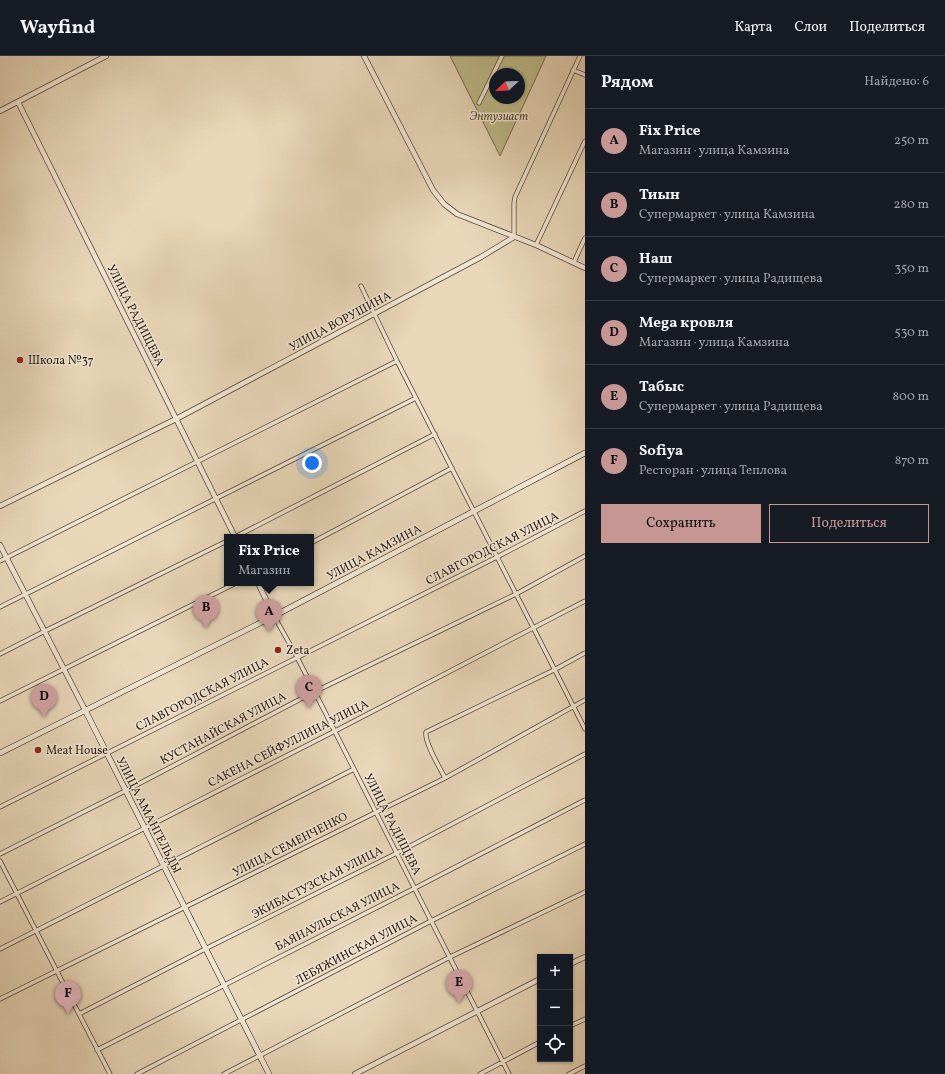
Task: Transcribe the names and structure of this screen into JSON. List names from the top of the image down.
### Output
{
  "streets": {
    "main road": ["УЛИЦА КАМЗИНА", "УЛИЦА АМАНГЕЛЬДЫ"],
    "street": [
      "УЛИЦА РАДИЩЕВА",
      "УЛИЦА ВОРУШИНА",
      "СЛАВГОРОДСКАЯ УЛИЦА",
      "КУСТАНАЙСКАЯ УЛИЦА",
      "САКЕНА СЕЙФУЛЛИНА УЛИЦА",
      "УЛИЦА СЕМЕНЧЕНКО",
      "ЭКИБАСТУЗСКАЯ УЛИЦА",
      "БАЯНАУЛЬСКАЯ УЛИЦА",
      "ЛЕБЯЖИНСКАЯ УЛИЦА"
    ]
  },
  "crossings": [
    ["УЛИЦА РАДИЩЕВА", "УЛИЦА ВОРУШИНА"],
    ["УЛИЦА РАДИЩЕВА", "СЛАВГОРОДСКАЯ УЛИЦА"],
    ["УЛИЦА РАДИЩЕВА", "УЛИЦА КАМЗИНА"],
    ["УЛИЦА РАДИЩЕВА", "КУСТАНАЙСКАЯ УЛИЦА"],
    ["УЛИЦА РАДИЩЕВА", "САКЕНА СЕЙФУЛЛИНА УЛИЦА"],
    ["УЛИЦА РАДИЩЕВА", "УЛИЦА СЕМЕНЧЕНКО"],
    ["УЛИЦА РАДИЩЕВА", "ЭКИБАСТУЗСКАЯ УЛИЦА"],
    ["УЛИЦА РАДИЩЕВА", "БАЯНАУЛЬСКАЯ УЛИЦА"],
    ["УЛИЦА РАДИЩЕВА", "ЛЕБЯЖИНСКАЯ УЛИЦА"],
    ["СЛАВГОРОДСКАЯ УЛИЦА", "УЛИЦА АМАНГЕЛЬДЫ"],
    ["УЛИЦА КАМЗИНА", "УЛИЦА АМАНГЕЛЬДЫ"],
    ["КУСТАНАЙСКАЯ УЛИЦА", "УЛИЦА АМАНГЕЛЬДЫ"],
    ["САКЕНА СЕЙФУЛЛИНА УЛИЦА", "УЛИЦА АМАНГЕЛЬДЫ"],
    ["УЛИЦА АМАНГЕЛЬДЫ", "УЛИЦА СЕМЕНЧЕНКО"],
    ["УЛИЦА АМАНГЕЛЬДЫ", "ЭКИБАСТУЗСКАЯ УЛИЦА"],
    ["УЛИЦА АМАНГЕЛЬДЫ", "БАЯНАУЛЬСКАЯ УЛИЦА"],
    ["УЛИЦА АМАНГЕЛЬДЫ", "ЛЕБЯЖИНСКАЯ УЛИЦА"]
  ],
  "parks": ["Энтузиаст"],
  "places": ["Школа №37", "Zeta", "Meat House"],
  "north": "bottom left",
  "page": {
    "header": "Wayfind",
    "nav": ["Карта", "Слои", "Поделиться"],
    "heading": ["Рядом", "Найдено: 6"],
    "list": [
      {
        "mark": "A",
        "name": "Fix Price",
        "note": "Магазин · улица Камзина",
        "value": "250 m"
      },
      {
        "mark": "B",
        "name": "Тиын",
        "note": "Супермаркет · улица Камзина",
        "value": "280 m"
      },
      {
        "mark": "C",
        "name": "Наш",
        "note": "Супермаркет · улица Радищева",
        "value": "350 m"
      },
      {
        "mark": "D",
        "name": "Mega кровля",
        "note": "Магазин · улица Камзина",
        "value": "530 m"
      },
      {
        "mark": "E",
        "name": "Табыс",
        "note": "Супермаркет · улица Радищева",
        "value": "800 m"
      },
      {
        "mark": "F",
        "name": "Sofiya",
        "note": "Ресторан · улица Теплова",
        "value": "870 m"
      }
    ],
    "buttons": ["Сохранить", "Поделиться"],
    "popup": ["Fix Price", "Магазин"],
    "pins": [
      "B",
      "A",
      "C",
      "D",
      "E",
      "F"
    ],
    "map_buttons": ["+", "−"]
  }
}
